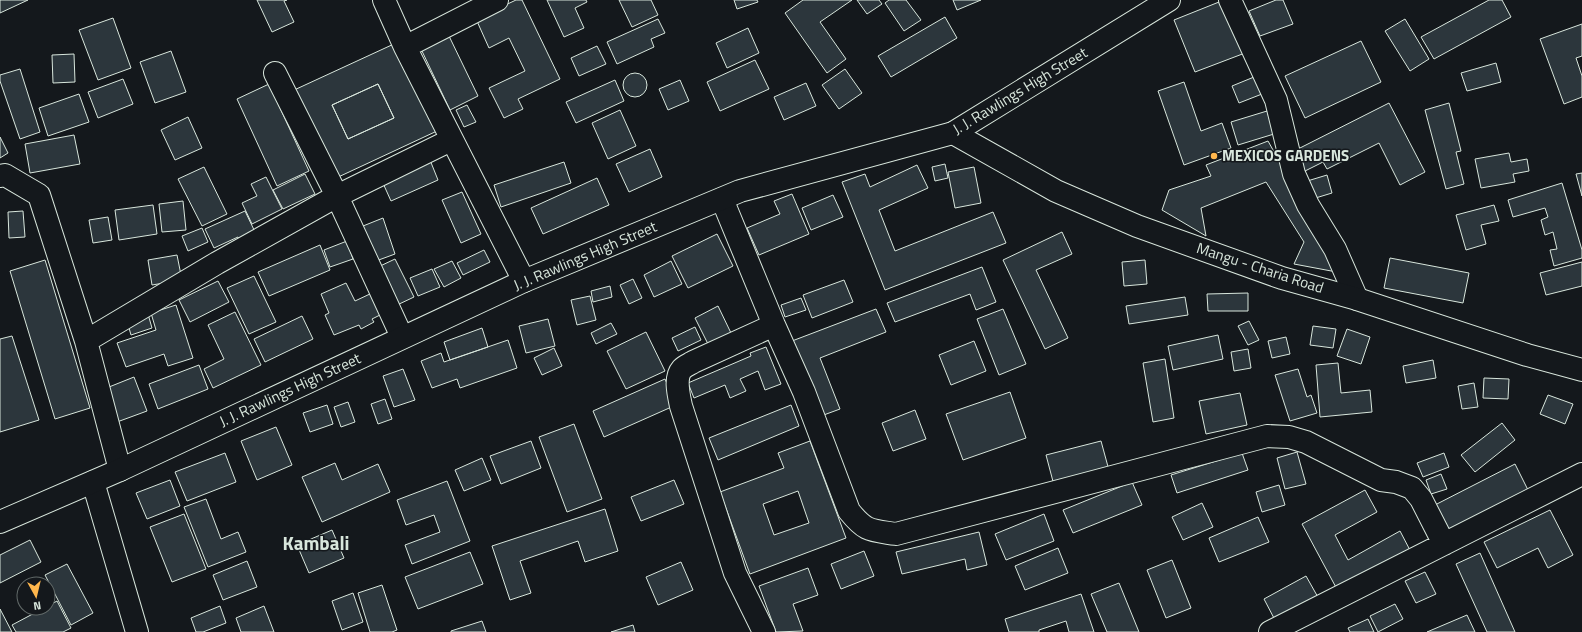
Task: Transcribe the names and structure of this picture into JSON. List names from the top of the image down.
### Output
{
  "streets": {
    "street": ["J. J. Rawlings High Street", "Mangu - Charia Road"]
  },
  "crossings": [
    ["J. J. Rawlings High Street", "Mangu - Charia Road"]
  ],
  "districts": ["Kambali"],
  "places": ["MEXICOS GARDENS"],
  "north": "bottom"
}
